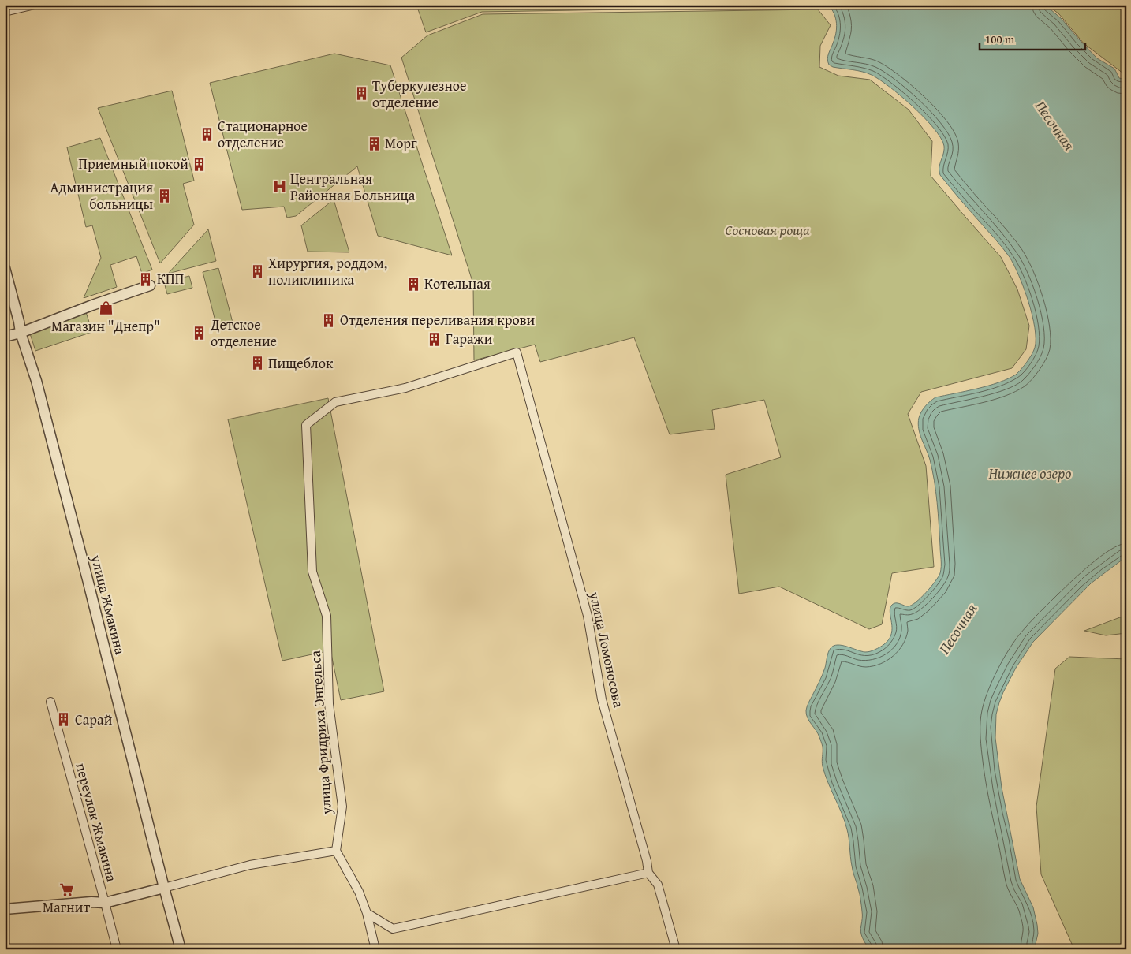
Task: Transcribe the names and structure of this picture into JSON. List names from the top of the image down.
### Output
{
  "streets": {
    "street": [
      "улица Жмакина",
      "улица Ломоносова",
      "улица Фридриха Энгельса",
      "переулок Жмакина"
    ]
  },
  "crossings": [
    ["улица Ломоносова", "улица Фридриха Энгельса"]
  ],
  "water": ["Песочная", "Нижнее озеро"],
  "parks": ["Сосновая роща"],
  "places": {
    "building": [
      "Туберкулезное отделение",
      "Стационарное отделение",
      "Морг",
      "Приемный покой",
      "Администрация больницы",
      "Хирургия, роддом, поликлиника",
      "КПП",
      "Котельная",
      "Отделения переливания крови",
      "Детское отделение",
      "Гаражи",
      "Пищеблок",
      "Сарай"
    ],
    "hospital": ["Центральная Районная Больница"],
    "shop": ["Магазин \"Днепр\""],
    "supermarket": ["Магнит"]
  },
  "scale_bar": "100 m"
}
